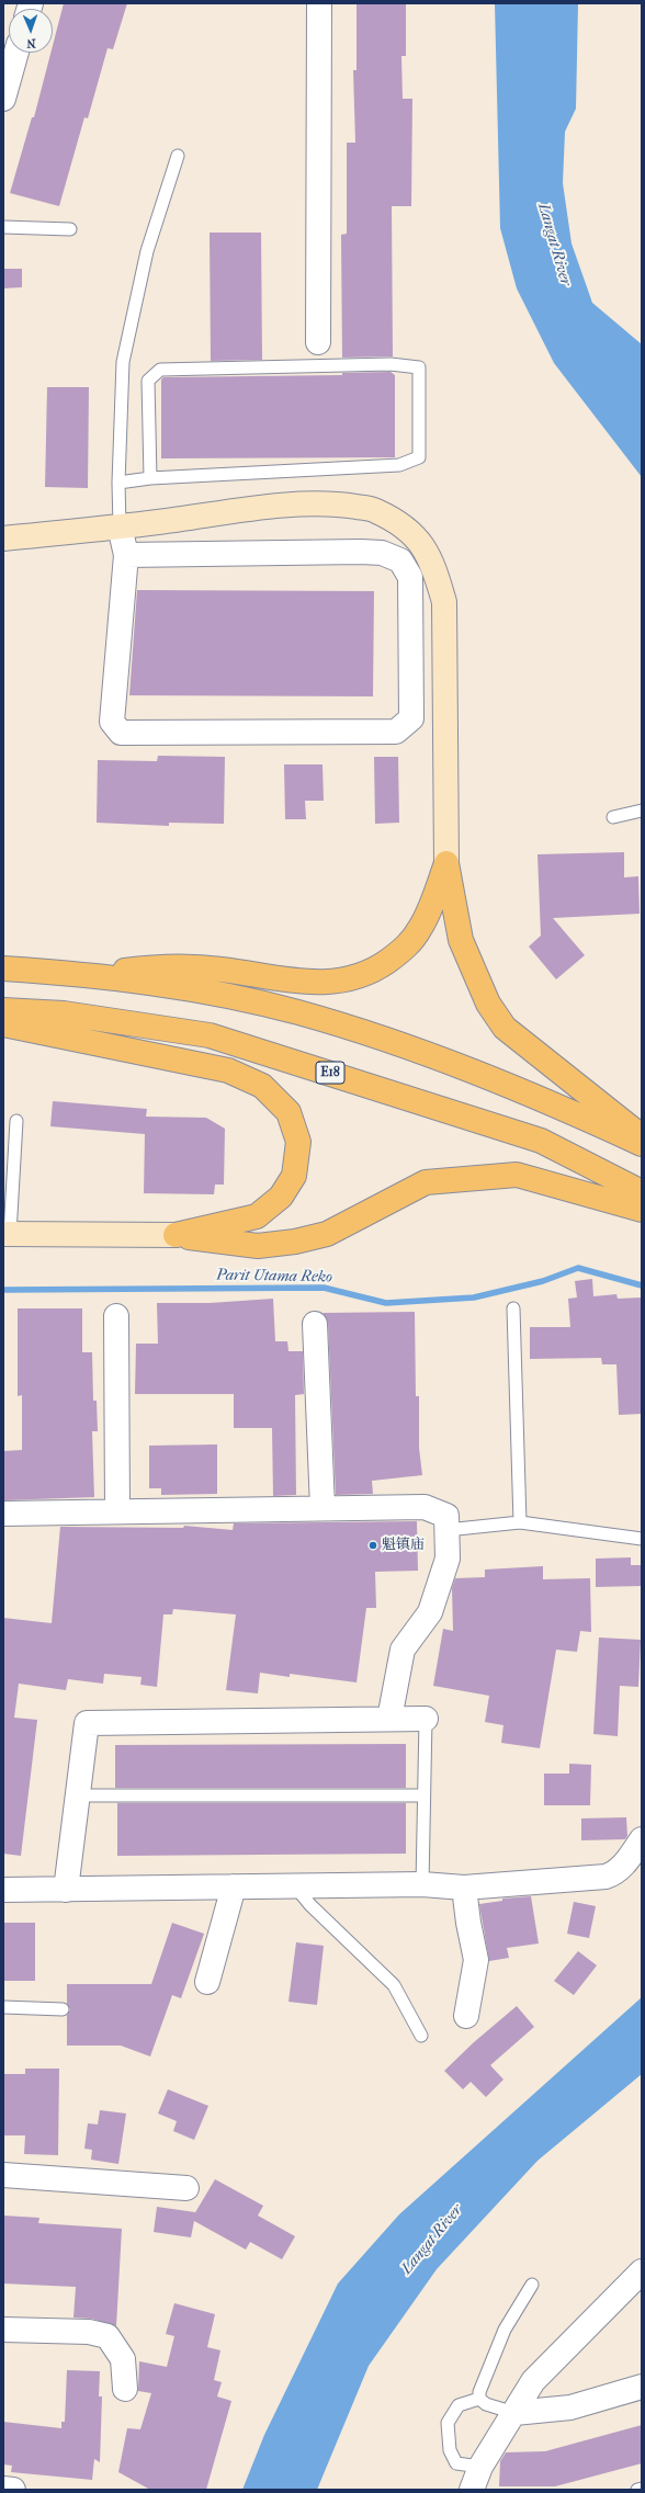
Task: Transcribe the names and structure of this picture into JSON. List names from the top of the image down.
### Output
{
  "streets": {
    "highway": ["E18"]
  },
  "water": ["Langat River", "Parit Utama Reko"],
  "places": ["魁镇庙"],
  "north": "bottom"
}
